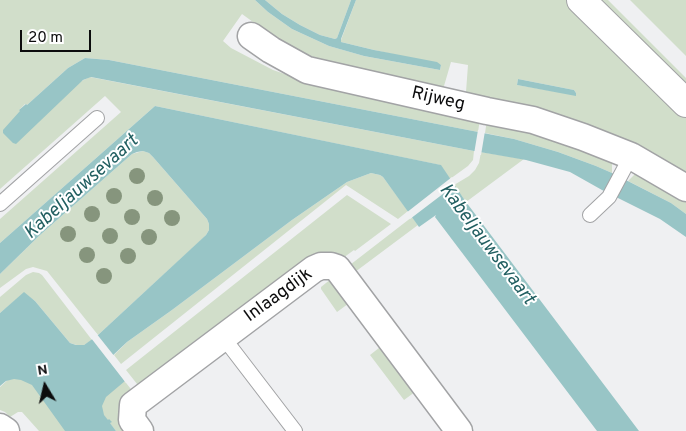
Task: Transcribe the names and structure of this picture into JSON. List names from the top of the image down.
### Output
{
  "streets": {
    "street": ["Rijweg", "Inlaagdijk"]
  },
  "water": ["Kabeljauwsevaart"],
  "scale_bar": "20 m",
  "north": "top"
}
